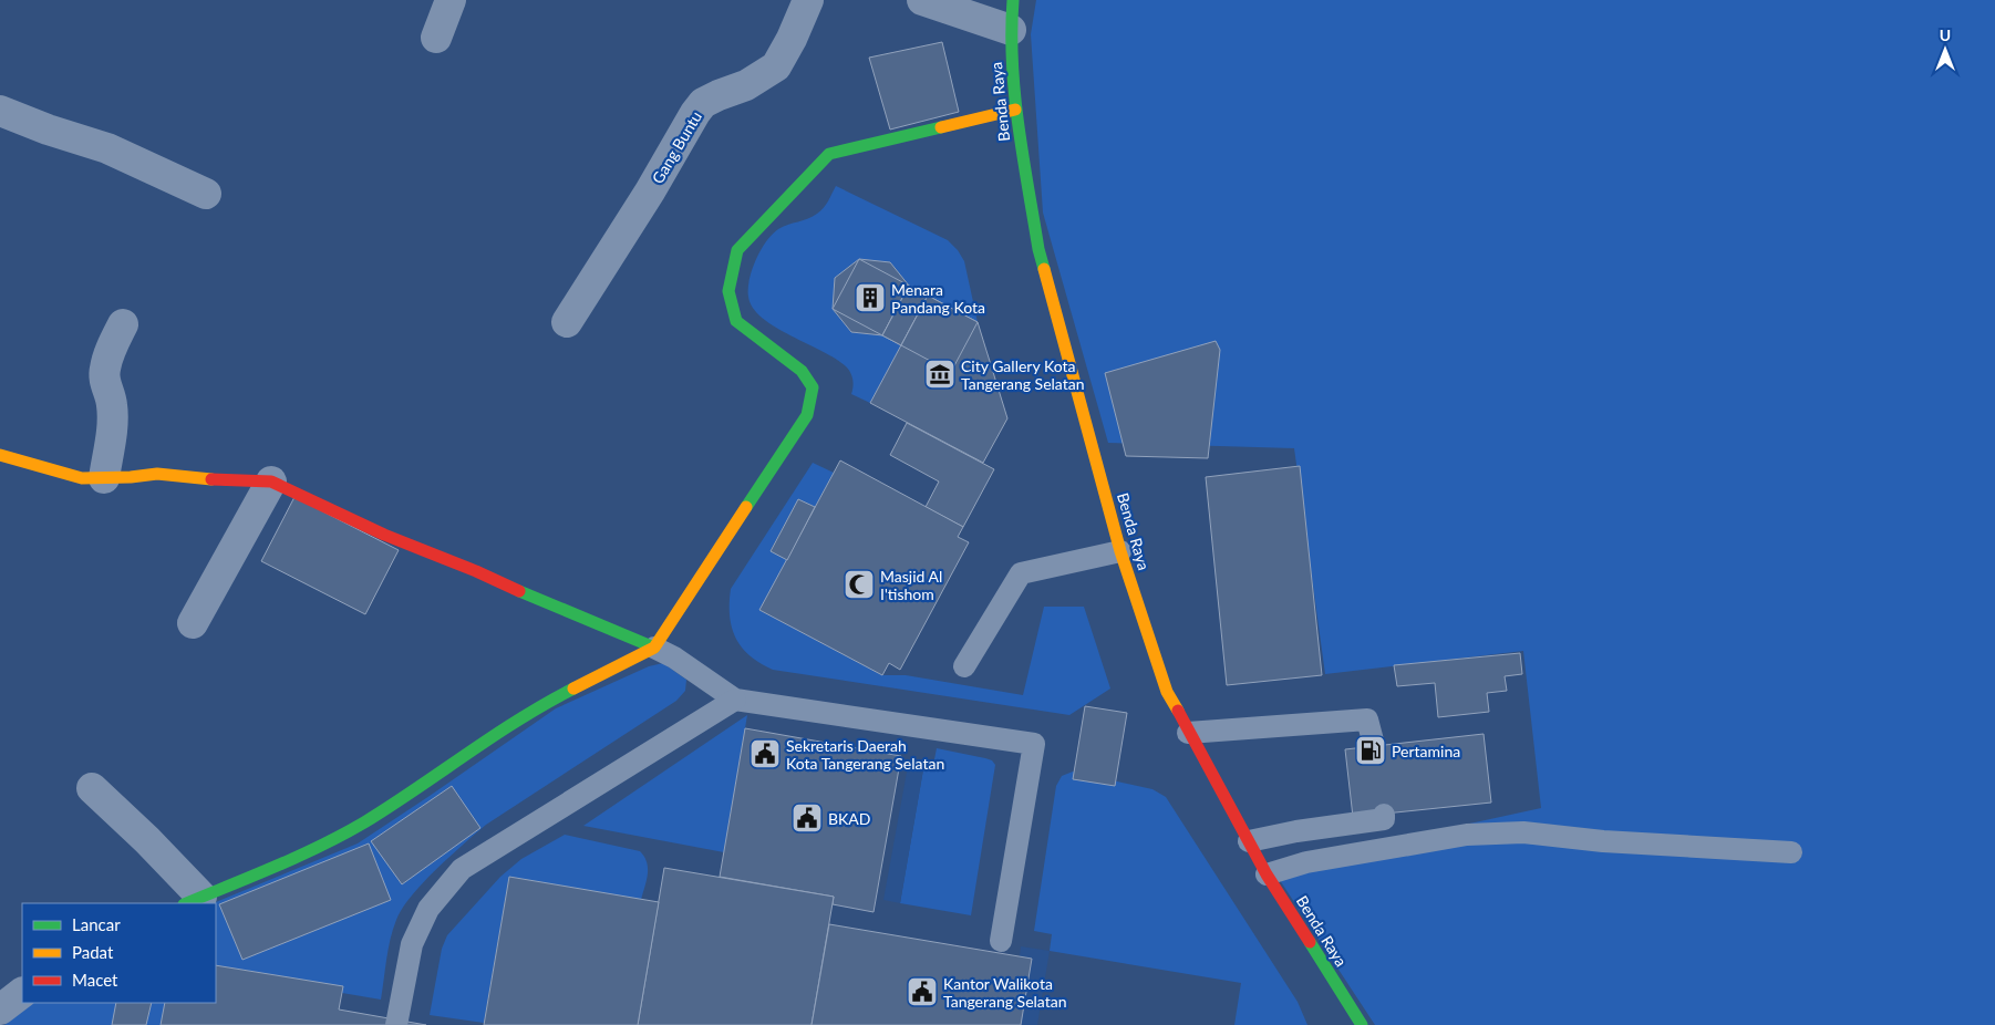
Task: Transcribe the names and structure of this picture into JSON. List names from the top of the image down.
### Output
{
  "streets": {
    "street": ["Benda Raya", "Gang Buntu"]
  },
  "places": {
    "building": ["Menara Pandang Kota"],
    "museum": ["City Gallery Kota Tangerang Selatan"],
    "mosque": ["Masjid Al I'tishom"],
    "fuel station": ["Pertamina"],
    "public building": ["Sekretaris Daerah Kota Tangerang Selatan", "BKAD", "Kantor Walikota Tangerang Selatan"]
  },
  "legend": ["Lancar", "Padat", "Macet"],
  "north": "top"
}
